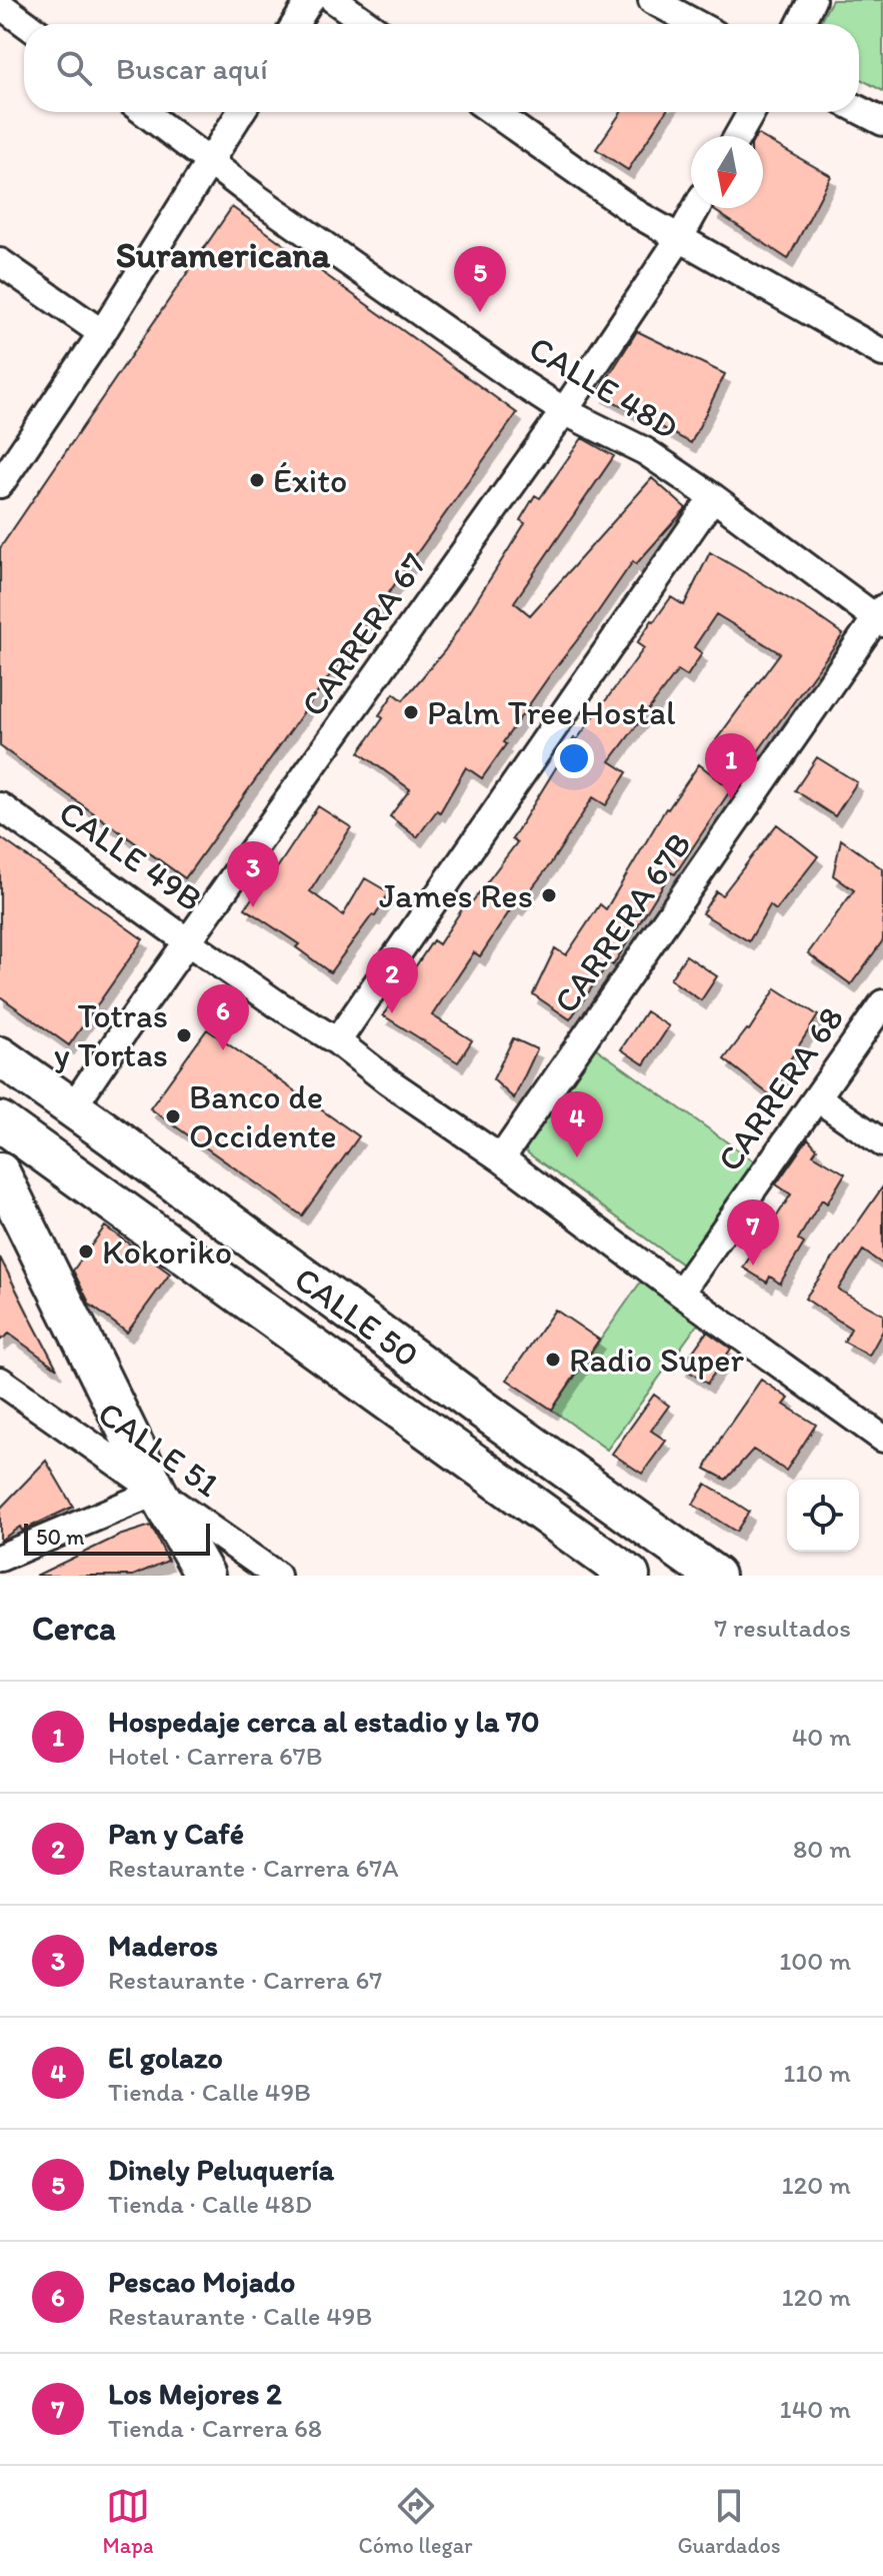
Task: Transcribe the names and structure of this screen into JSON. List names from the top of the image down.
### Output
{
  "streets": {
    "main road": ["CALLE 50"],
    "street": [
      "CALLE 48D",
      "CARRERA 67",
      "CALLE 49B",
      "CARRERA 67B",
      "CARRERA 68",
      "CALLE 51"
    ]
  },
  "crossings": [
    ["CALLE 48D", "CARRERA 67"],
    ["CALLE 48D", "CARRERA 67B"],
    ["CARRERA 67", "CALLE 49B"],
    ["CARRERA 67", "CALLE 50"],
    ["CALLE 49B", "CARRERA 67B"],
    ["CALLE 49B", "CARRERA 68"]
  ],
  "districts": ["Suramericana"],
  "places": [
    "Éxito",
    "Palm Tree Hostal",
    "James Res",
    "Totras y Tortas",
    "Banco de Occidente",
    "Kokoriko",
    "Radio Super"
  ],
  "scale_bar": "50 m",
  "north": "bottom",
  "page": {
    "search": "Buscar aquí",
    "pins": [
      "5",
      "1",
      "3",
      "2",
      "6",
      "4",
      "7"
    ],
    "scale": "50 m",
    "heading": ["Cerca", "7 resultados"],
    "list": [
      {
        "mark": "1",
        "name": "Hospedaje cerca al estadio y la 70",
        "note": "Hotel · Carrera 67B",
        "value": "40 m"
      },
      {
        "mark": "2",
        "name": "Pan y Café",
        "note": "Restaurante · Carrera 67A",
        "value": "80 m"
      },
      {
        "mark": "3",
        "name": "Maderos",
        "note": "Restaurante · Carrera 67",
        "value": "100 m"
      },
      {
        "mark": "4",
        "name": "El golazo",
        "note": "Tienda · Calle 49B",
        "value": "110 m"
      },
      {
        "mark": "5",
        "name": "Dinely Peluquería",
        "note": "Tienda · Calle 48D",
        "value": "120 m"
      },
      {
        "mark": "6",
        "name": "Pescao Mojado",
        "note": "Restaurante · Calle 49B",
        "value": "120 m"
      },
      {
        "mark": "7",
        "name": "Los Mejores 2",
        "note": "Tienda · Carrera 68",
        "value": "140 m"
      }
    ],
    "nav": ["Mapa", "Cómo llegar", "Guardados"]
  }
}
